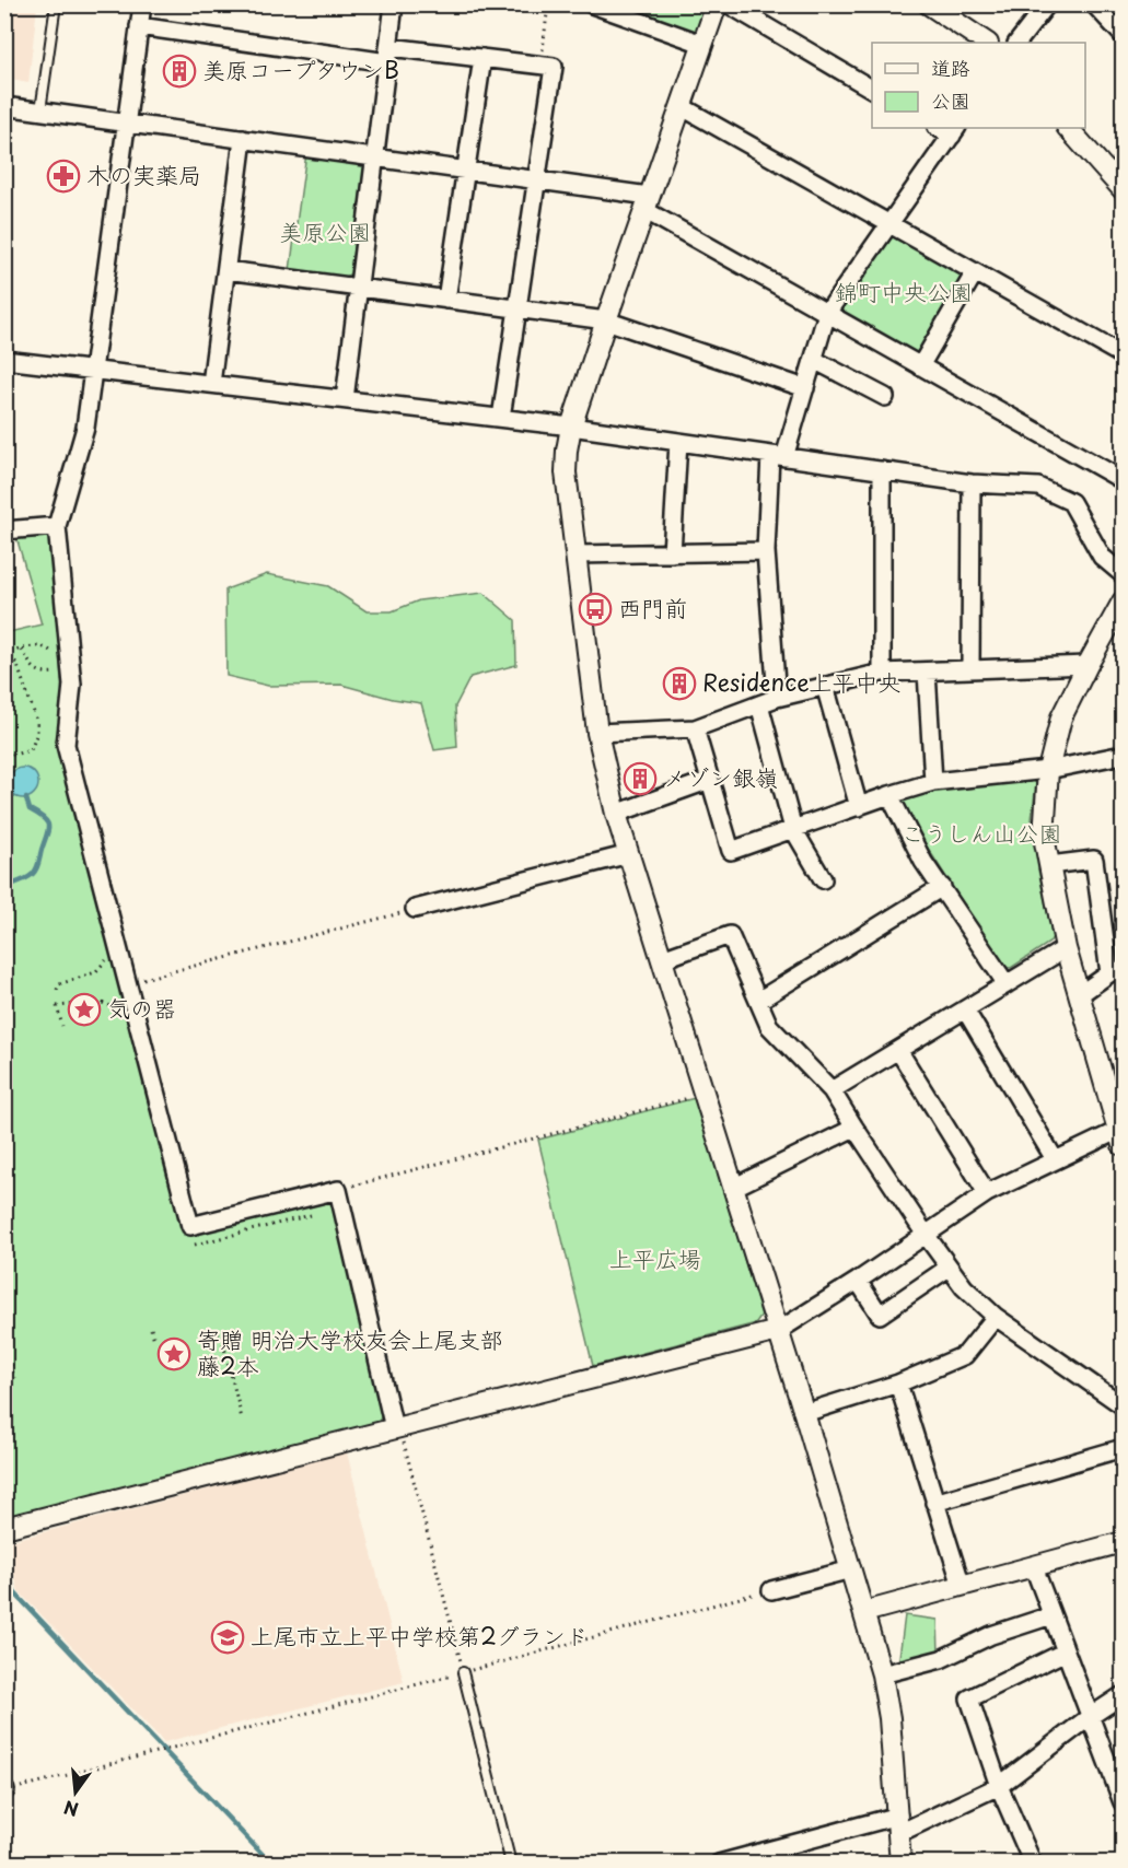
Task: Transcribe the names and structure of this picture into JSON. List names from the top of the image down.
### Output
{
  "parks": [
    "美原公園",
    "錦町中央公園",
    "こうしん山公園",
    "上平広場"
  ],
  "places": {
    "building": ["美原コープタウンB", "Residence上平中央", "メゾン銀嶺"],
    "pharmacy": ["木の実薬局"],
    "bus stop": ["西門前"],
    "place": ["気の器", "寄贈 明治大学校友会上尾支部 藤2本"],
    "school or university": ["上尾市立上平中学校第2グランド"]
  },
  "legend": ["道路", "公園"],
  "north": "bottom"
}
